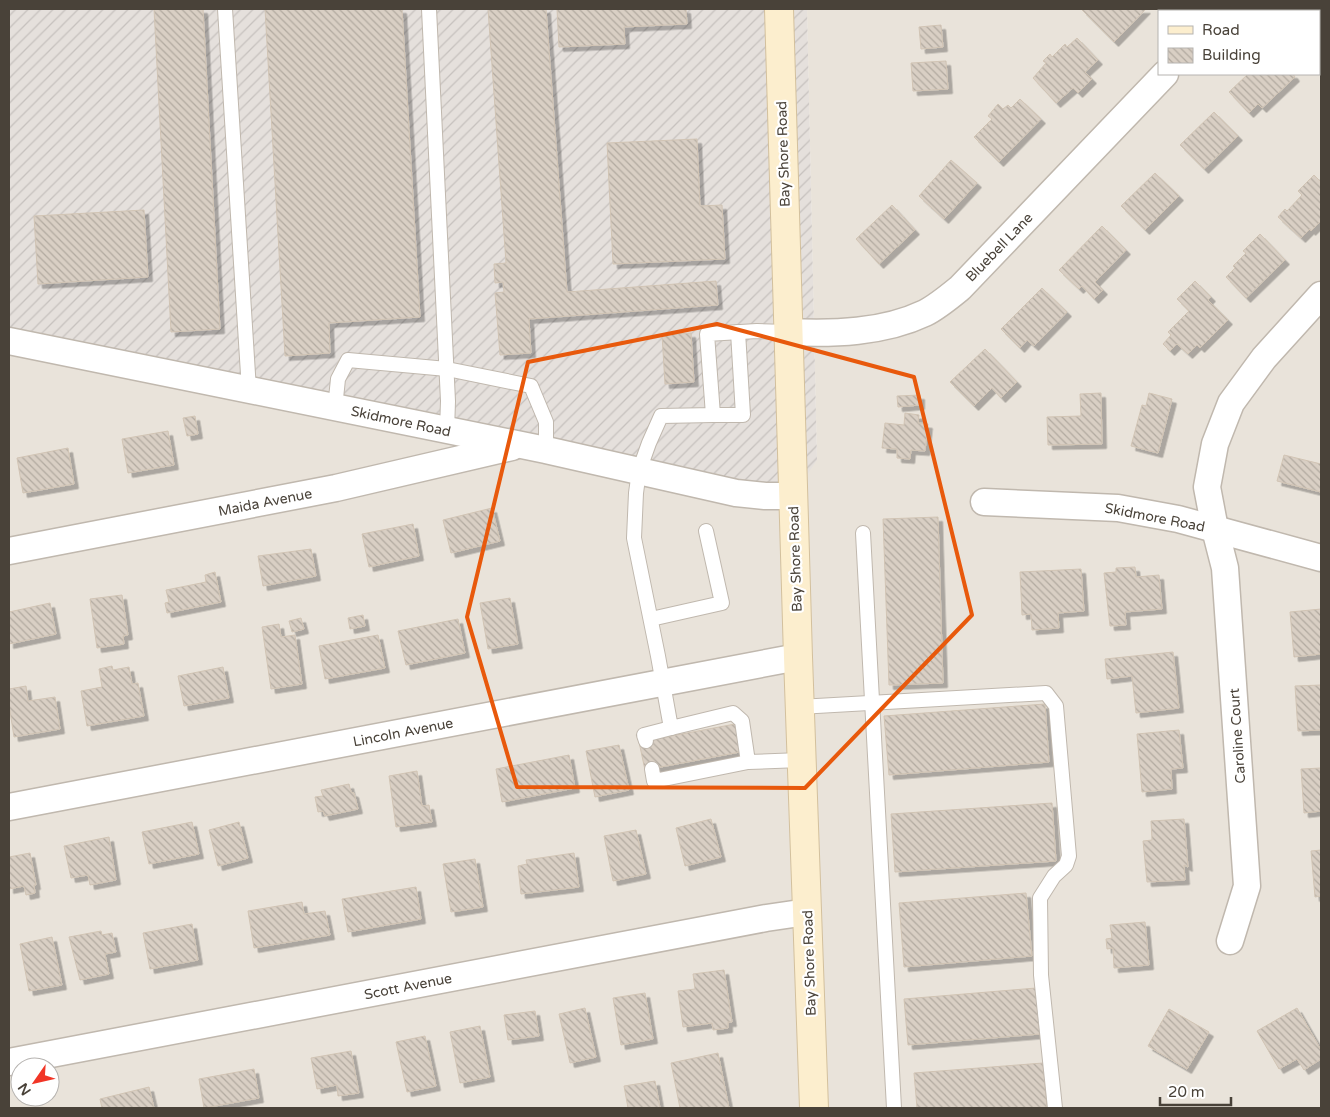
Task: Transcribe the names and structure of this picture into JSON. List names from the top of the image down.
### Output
{
  "streets": {
    "main road": ["Bay Shore Road"],
    "street": [
      "Bluebell Lane",
      "Skidmore Road",
      "Maida Avenue",
      "Lincoln Avenue",
      "Caroline Court",
      "Scott Avenue"
    ]
  },
  "crossings": [
    ["Bay Shore Road", "Bluebell Lane"],
    ["Bay Shore Road", "Skidmore Road"],
    ["Bay Shore Road", "Lincoln Avenue"],
    ["Bay Shore Road", "Scott Avenue"],
    ["Skidmore Road", "Maida Avenue"],
    ["Skidmore Road", "Caroline Court"]
  ],
  "legend": ["Road", "Building"],
  "scale_bar": "20 m",
  "north": "bottom left"
}
